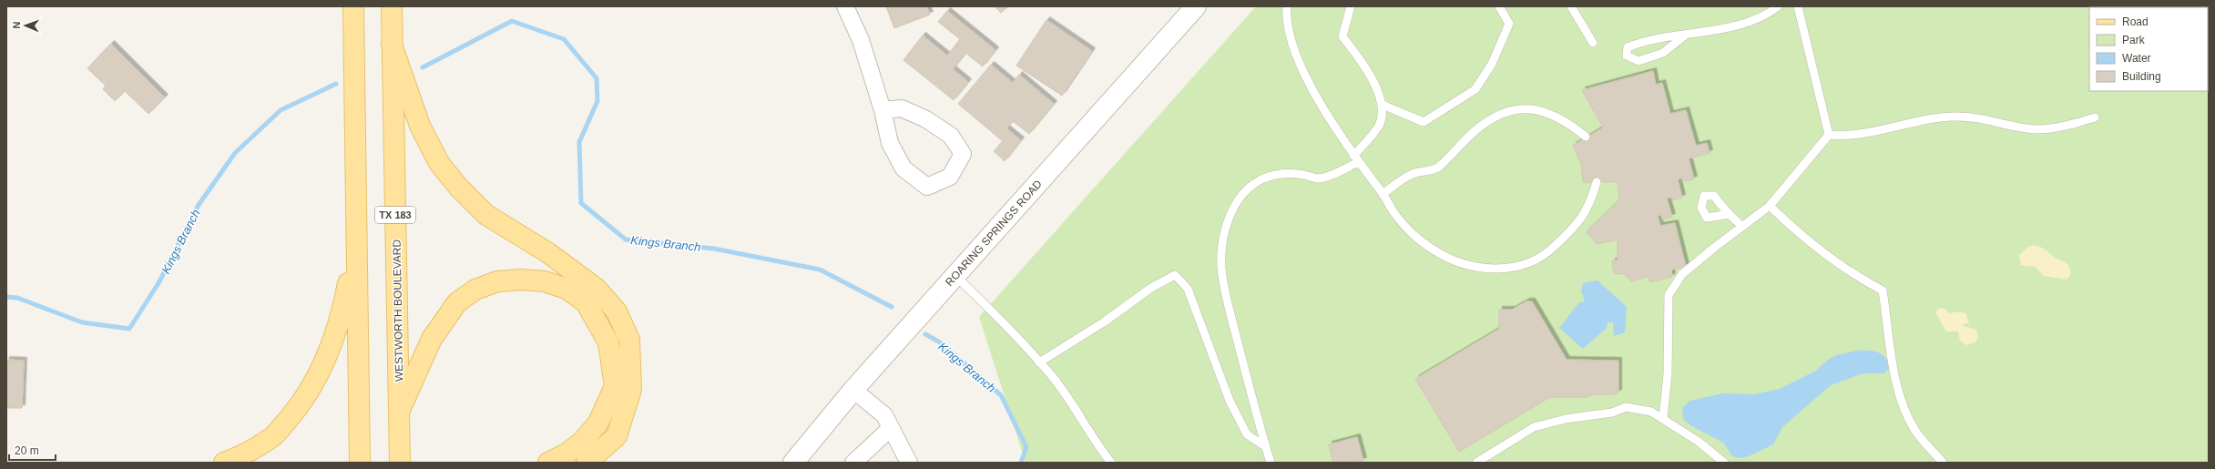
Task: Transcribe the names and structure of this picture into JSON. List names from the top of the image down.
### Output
{
  "streets": {
    "main road": ["TX 183", "WESTWORTH BOULEVARD"],
    "street": ["ROARING SPRINGS ROAD"]
  },
  "water": ["Kings Branch"],
  "legend": [
    "Road",
    "Park",
    "Water",
    "Building"
  ],
  "scale_bar": "20 m",
  "north": "left"
}
